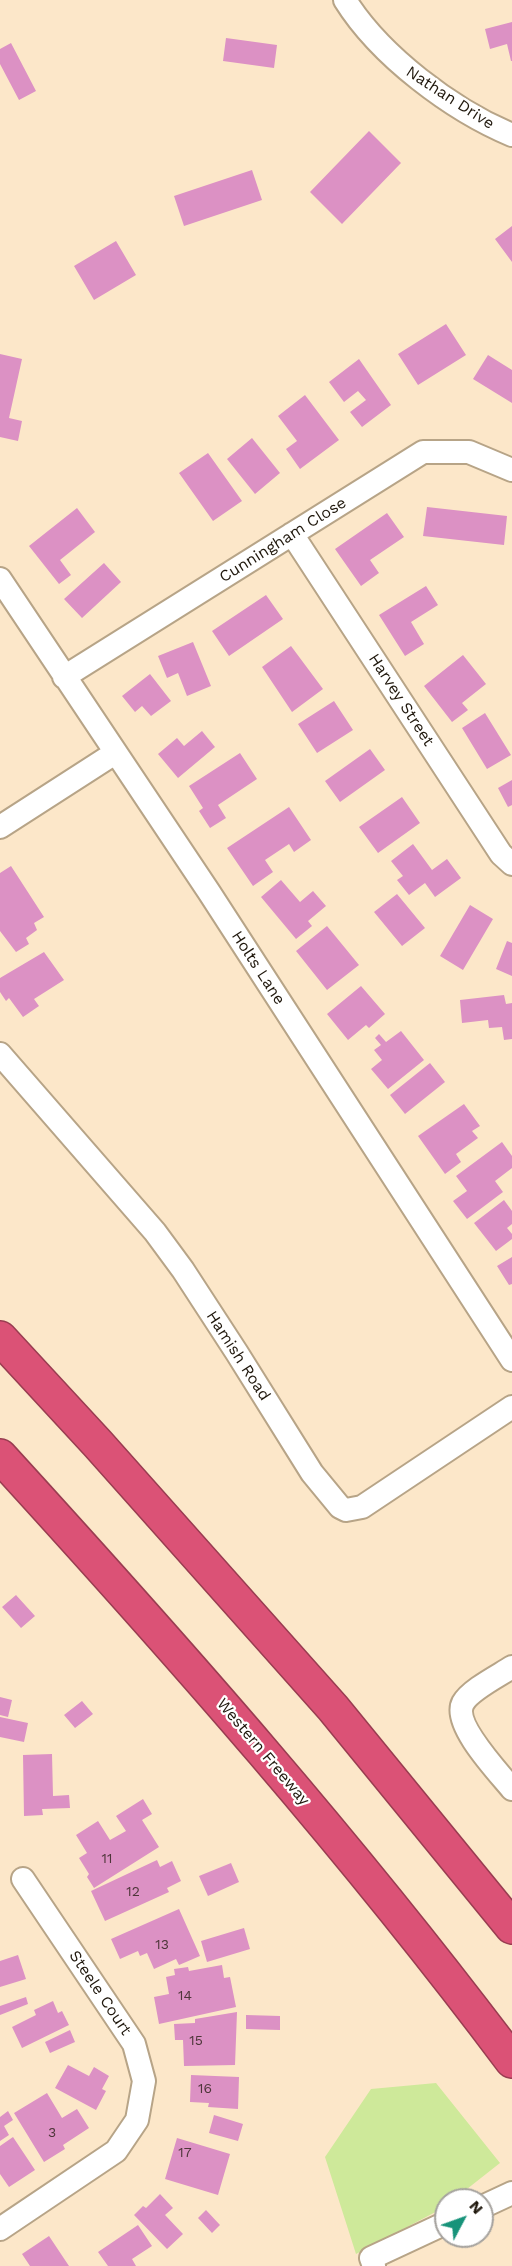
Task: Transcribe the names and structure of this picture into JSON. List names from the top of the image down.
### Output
{
  "streets": {
    "highway": ["Western Freeway"],
    "street": [
      "Nathan Drive",
      "Cunningham Close",
      "Harvey Street",
      "Holts Lane",
      "Hamish Road",
      "Steele Court"
    ]
  },
  "crossings": [
    ["Cunningham Close", "Harvey Street"],
    ["Cunningham Close", "Holts Lane"]
  ],
  "house_numbers": [
    "11",
    "12",
    "13",
    "14",
    "15",
    "16",
    "3",
    "17"
  ],
  "north": "top right"
}
